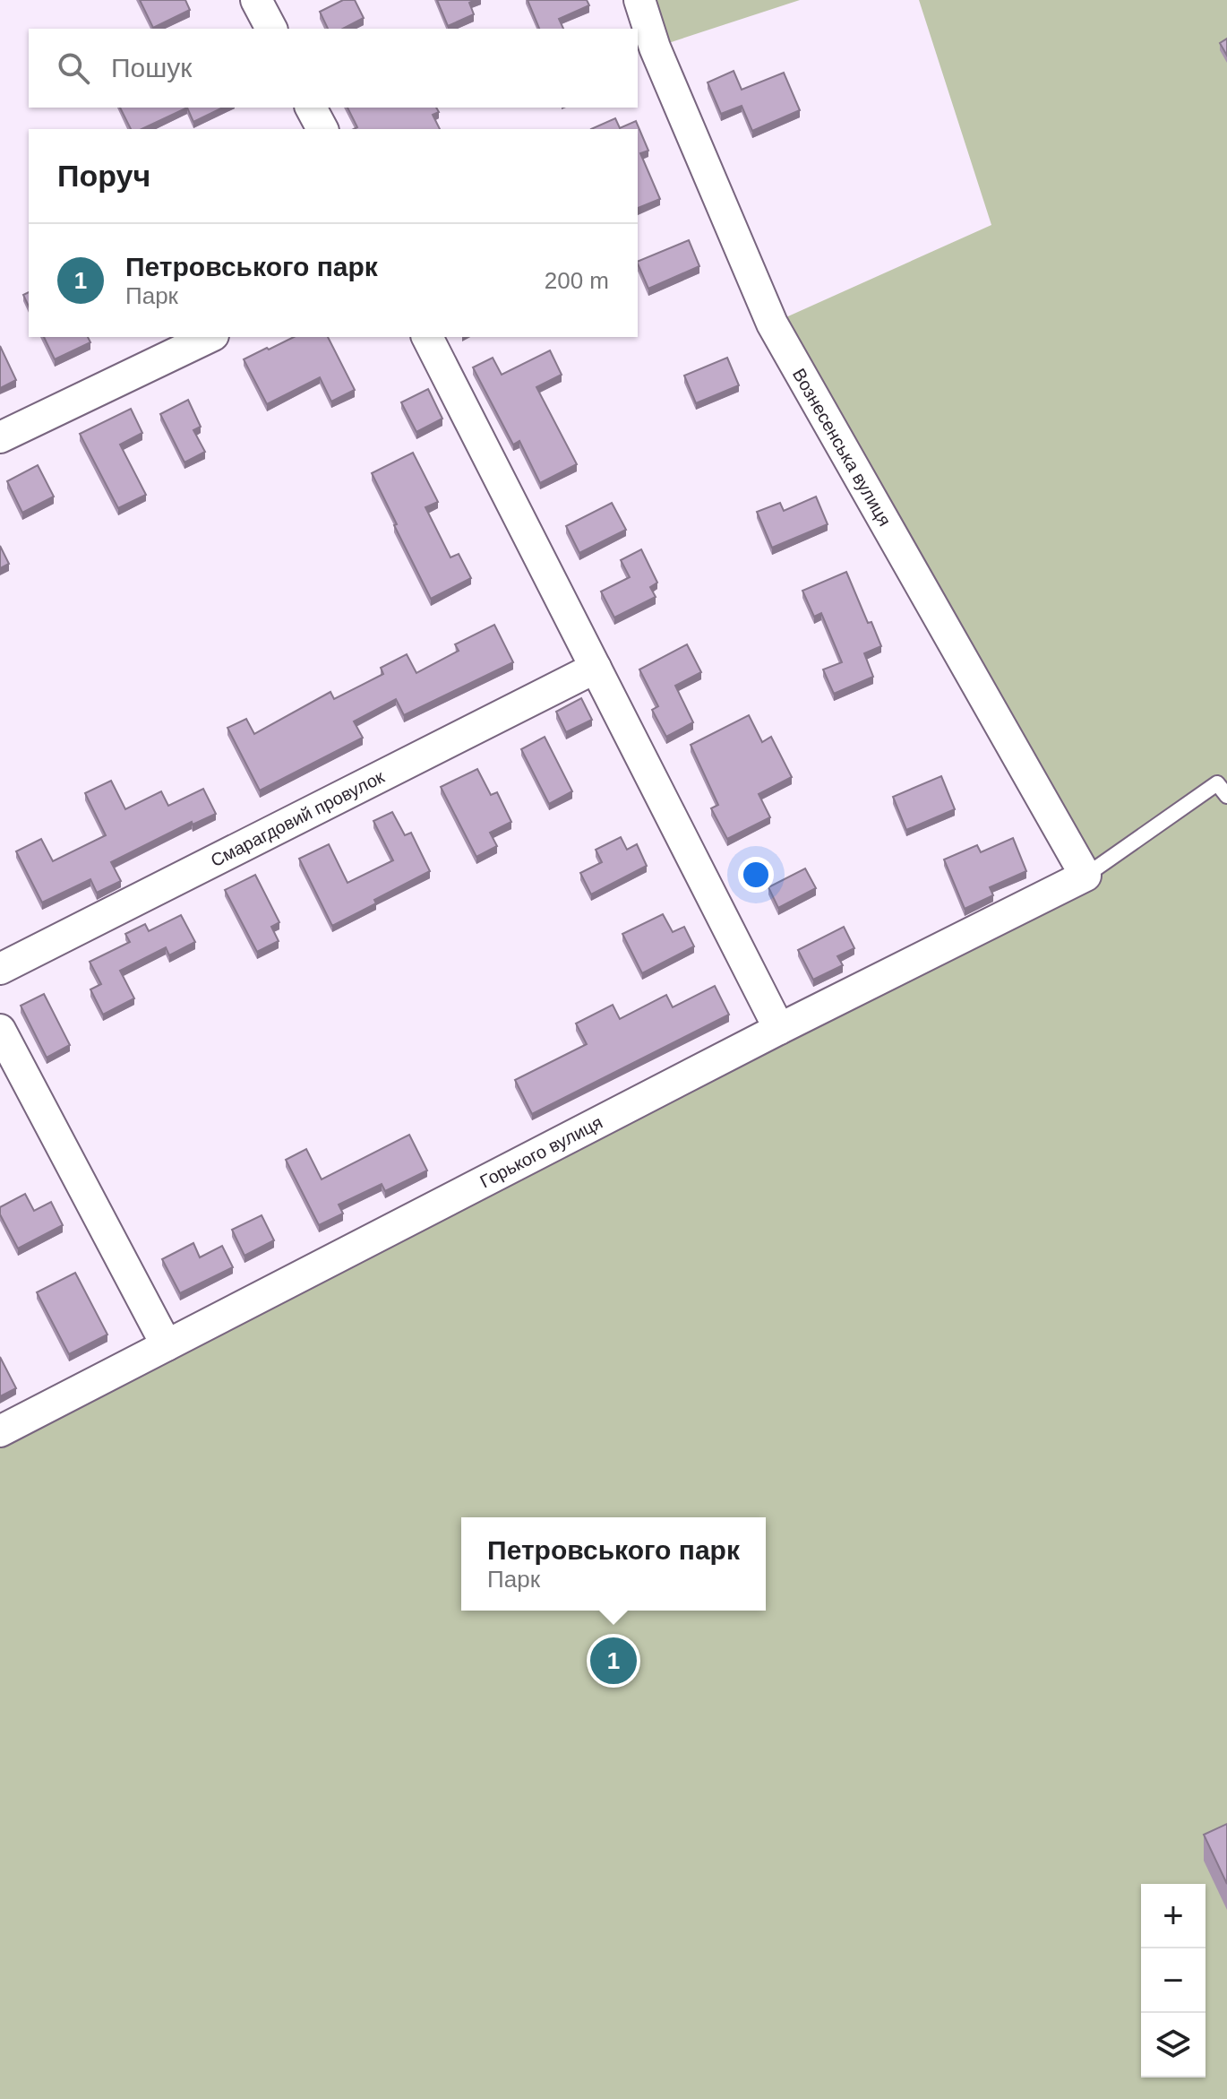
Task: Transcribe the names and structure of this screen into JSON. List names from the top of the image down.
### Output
{
  "streets": {
    "street": ["Вознесенська вулиця", "Смарагдовий провулок", "Горького вулиця"]
  },
  "crossings": [
    ["Вознесенська вулиця", "Горького вулиця"]
  ],
  "page": {
    "search": "Пошук",
    "heading": "Поруч",
    "list": [
      {
        "mark": "1",
        "name": "Петровського парк",
        "note": "Парк",
        "value": "200 m"
      }
    ],
    "popup": ["Петровського парк", "Парк"],
    "pins": "1",
    "map_buttons": ["+", "−"]
  }
}
